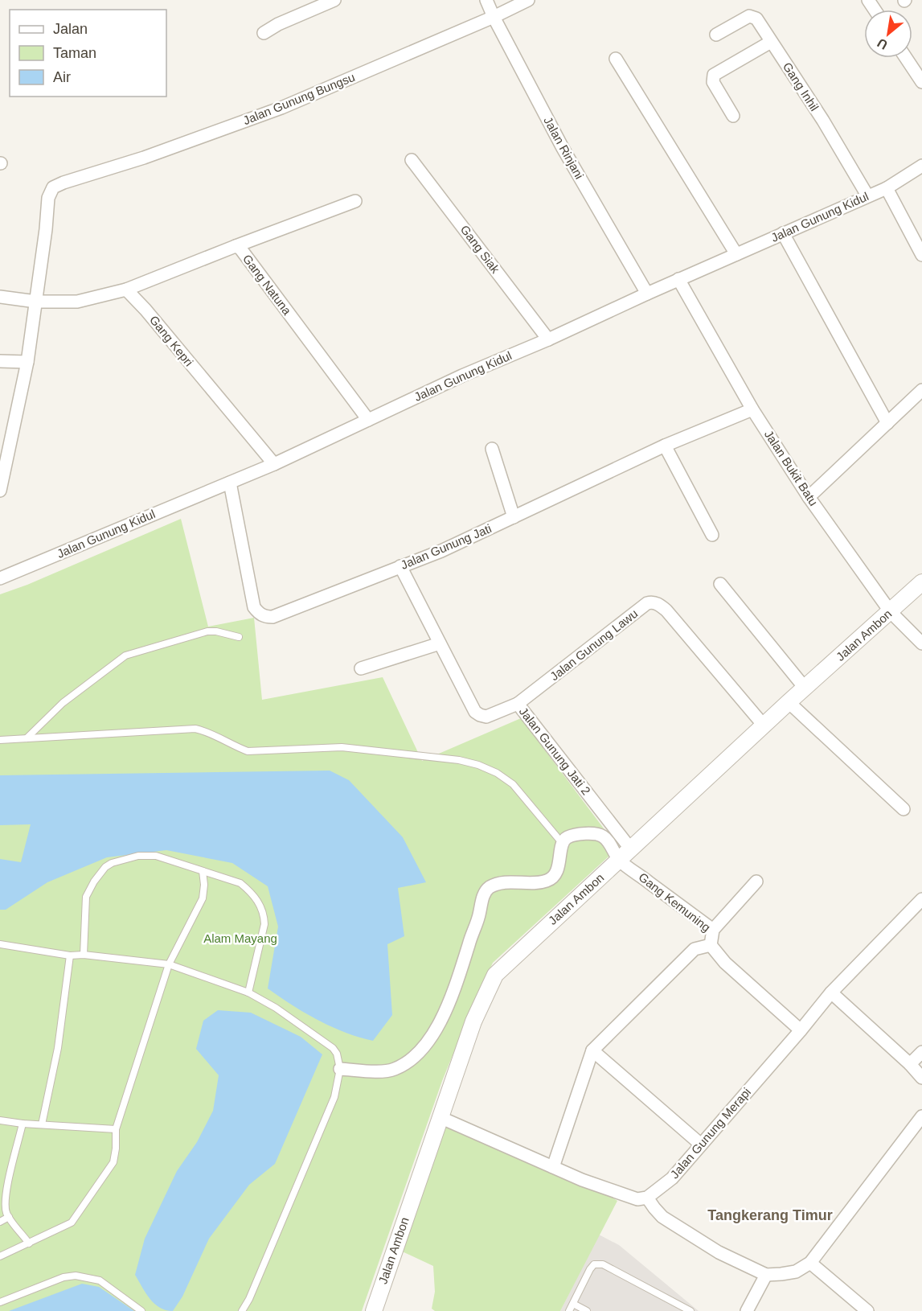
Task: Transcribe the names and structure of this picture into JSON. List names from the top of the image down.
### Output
{
  "streets": {
    "street": [
      "Gang Inhil",
      "Jalan Gunung Bungsu",
      "Jalan Rinjani",
      "Jalan Gunung Kidul",
      "Gang Siak",
      "Gang Natuna",
      "Gang Kepri",
      "Jalan Bukit Batu",
      "Jalan Gunung Jati",
      "Jalan Ambon",
      "Jalan Gunung Lawu",
      "Jalan Gunung Jati 2",
      "Gang Kemuning",
      "Jalan Gunung Merapi"
    ]
  },
  "crossings": [
    ["Gang Inhil", "Jalan Gunung Kidul"],
    ["Jalan Gunung Bungsu", "Jalan Rinjani"],
    ["Jalan Rinjani", "Jalan Gunung Kidul"],
    ["Jalan Gunung Kidul", "Gang Siak"],
    ["Jalan Gunung Kidul", "Gang Natuna"],
    ["Jalan Gunung Kidul", "Gang Kepri"],
    ["Jalan Gunung Kidul", "Jalan Bukit Batu"],
    ["Jalan Gunung Kidul", "Jalan Gunung Jati"],
    ["Gang Natuna", "Gang Kepri"],
    ["Jalan Bukit Batu", "Jalan Gunung Jati"],
    ["Jalan Bukit Batu", "Jalan Ambon"],
    ["Jalan Gunung Jati", "Jalan Gunung Jati 2"],
    ["Jalan Ambon", "Jalan Gunung Lawu"],
    ["Jalan Ambon", "Jalan Gunung Jati 2"],
    ["Jalan Ambon", "Gang Kemuning"],
    ["Jalan Gunung Lawu", "Jalan Gunung Jati 2"],
    ["Jalan Gunung Jati 2", "Gang Kemuning"],
    ["Gang Kemuning", "Jalan Gunung Merapi"]
  ],
  "districts": ["Tangkerang Timur"],
  "parks": ["Alam Mayang"],
  "legend": ["Jalan", "Taman", "Air"],
  "north": "bottom left"
}
